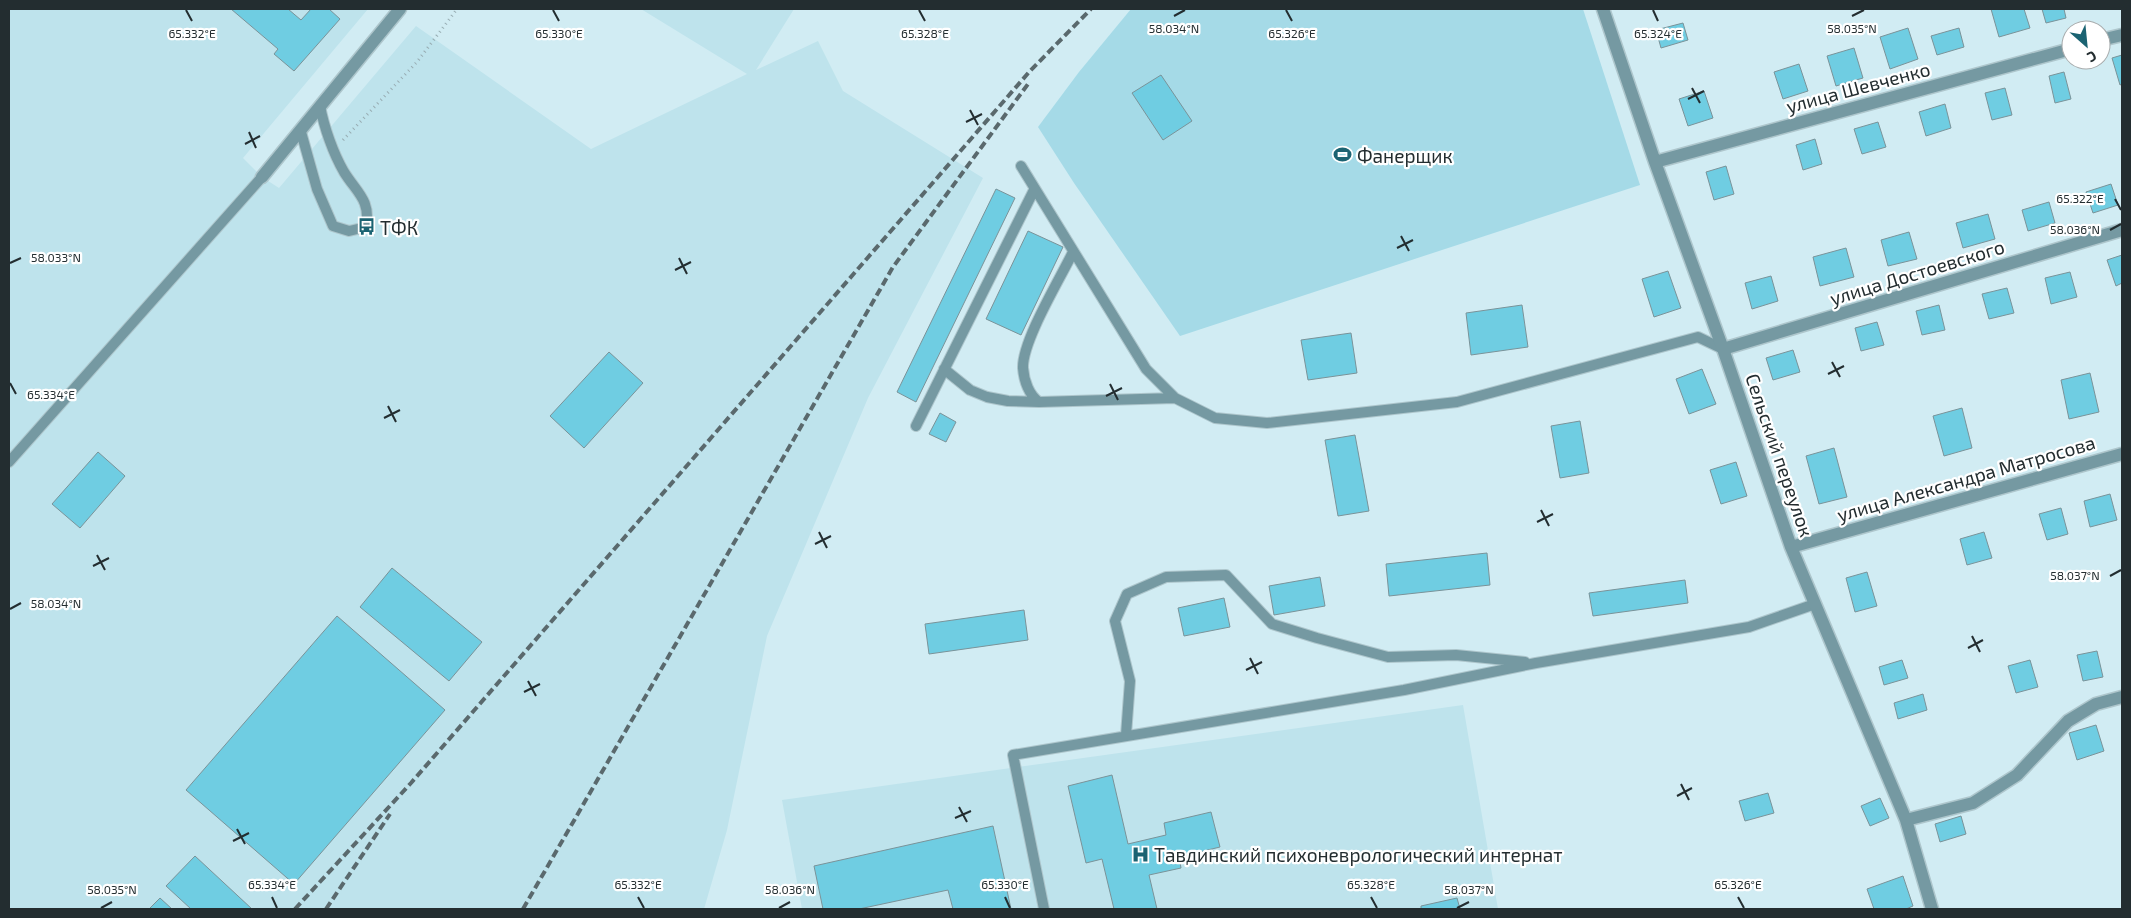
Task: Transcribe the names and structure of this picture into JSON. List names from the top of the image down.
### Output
{
  "streets": {
    "street": [
      "улица Шевченко",
      "улица Достоевского",
      "Сельский переулок",
      "улица Александра Матросова"
    ]
  },
  "crossings": [
    ["улица Шевченко", "Сельский переулок"],
    ["улица Достоевского", "Сельский переулок"],
    ["Сельский переулок", "улица Александра Матросова"]
  ],
  "places": {
    "sports": ["Фанерщик"],
    "bus stop": ["ТФК"],
    "hospital": ["Тавдинский психоневрологический интернат"]
  },
  "north": "bottom right",
  "coordinates": [
    "58.034°N",
    "58.035°N",
    "65.332°E",
    "65.330°E",
    "65.328°E",
    "65.326°E",
    "65.324°E",
    "65.322°E",
    "58.036°N",
    "58.033°N",
    "65.334°E",
    "58.037°N"
  ]
}
